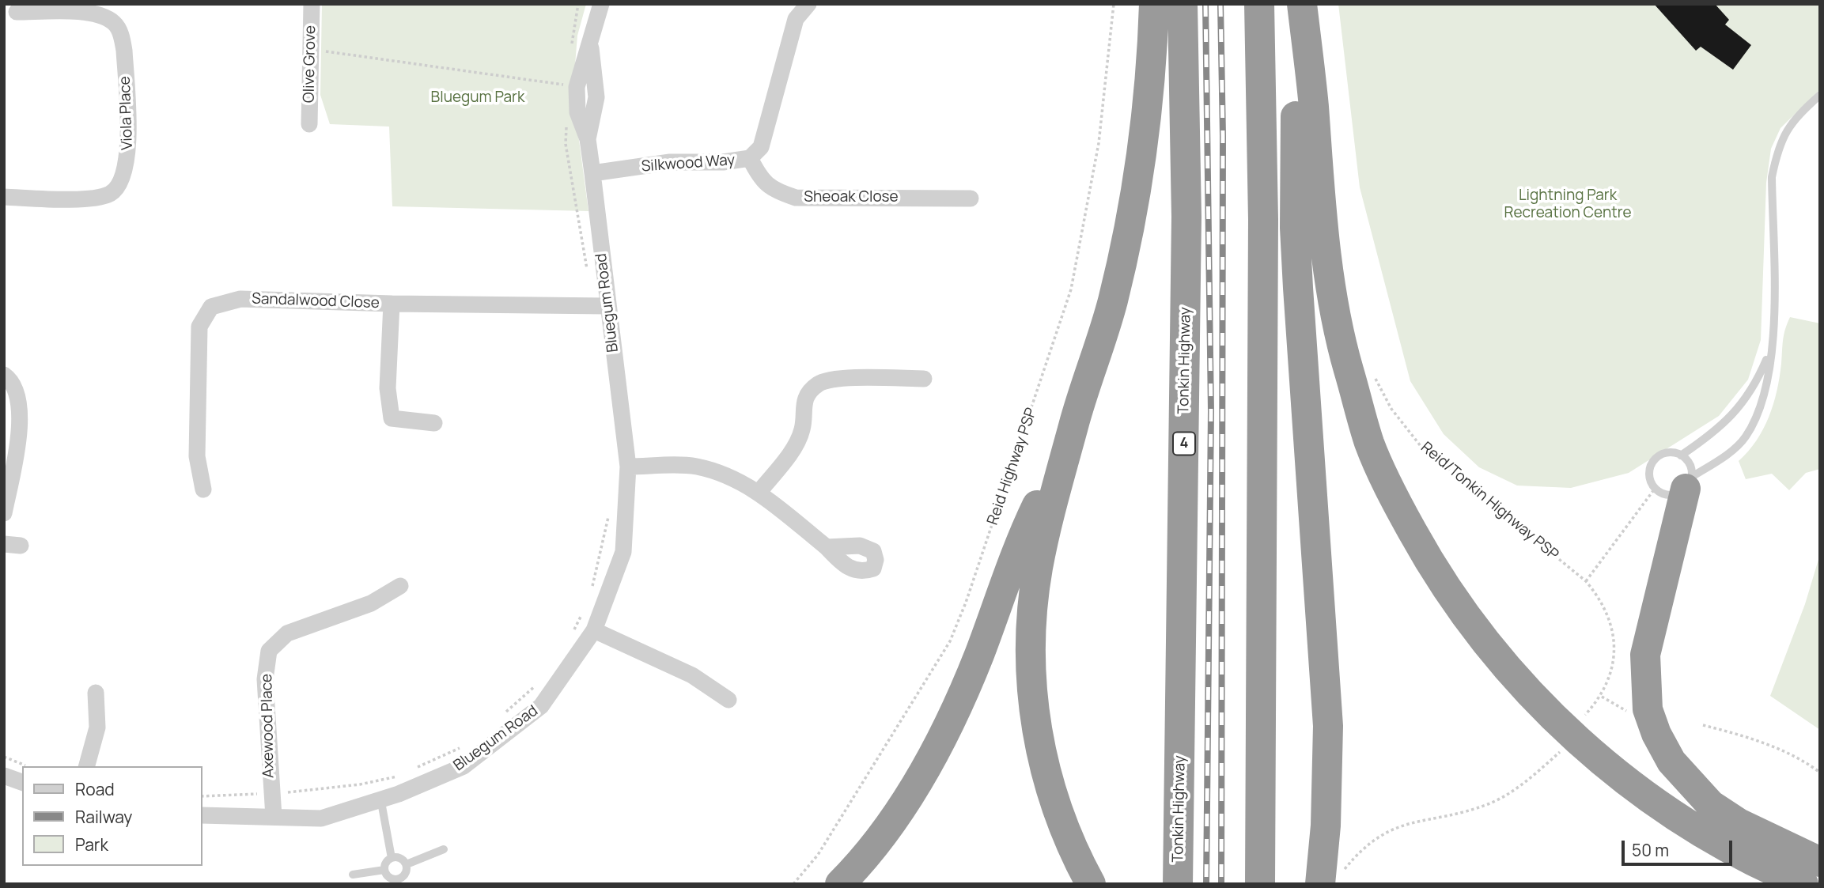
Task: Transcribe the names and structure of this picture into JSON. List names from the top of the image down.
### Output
{
  "streets": {
    "highway": ["Tonkin Highway", "4"],
    "street": [
      "Olive Grove",
      "Viola Place",
      "Silkwood Way",
      "Sheoak Close",
      "Sandalwood Close",
      "Bluegum Road",
      "Axewood Place"
    ],
    "path": ["Reid Highway PSP", "Reid/Tonkin Highway PSP"]
  },
  "crossings": [
    ["Silkwood Way", "Sheoak Close"],
    ["Silkwood Way", "Bluegum Road"],
    ["Sandalwood Close", "Bluegum Road"],
    ["Bluegum Road", "Axewood Place"]
  ],
  "parks": ["Bluegum Park", "Lightning Park Recreation Centre"],
  "legend": ["Road", "Railway", "Park"],
  "scale_bar": "50 m"
}
